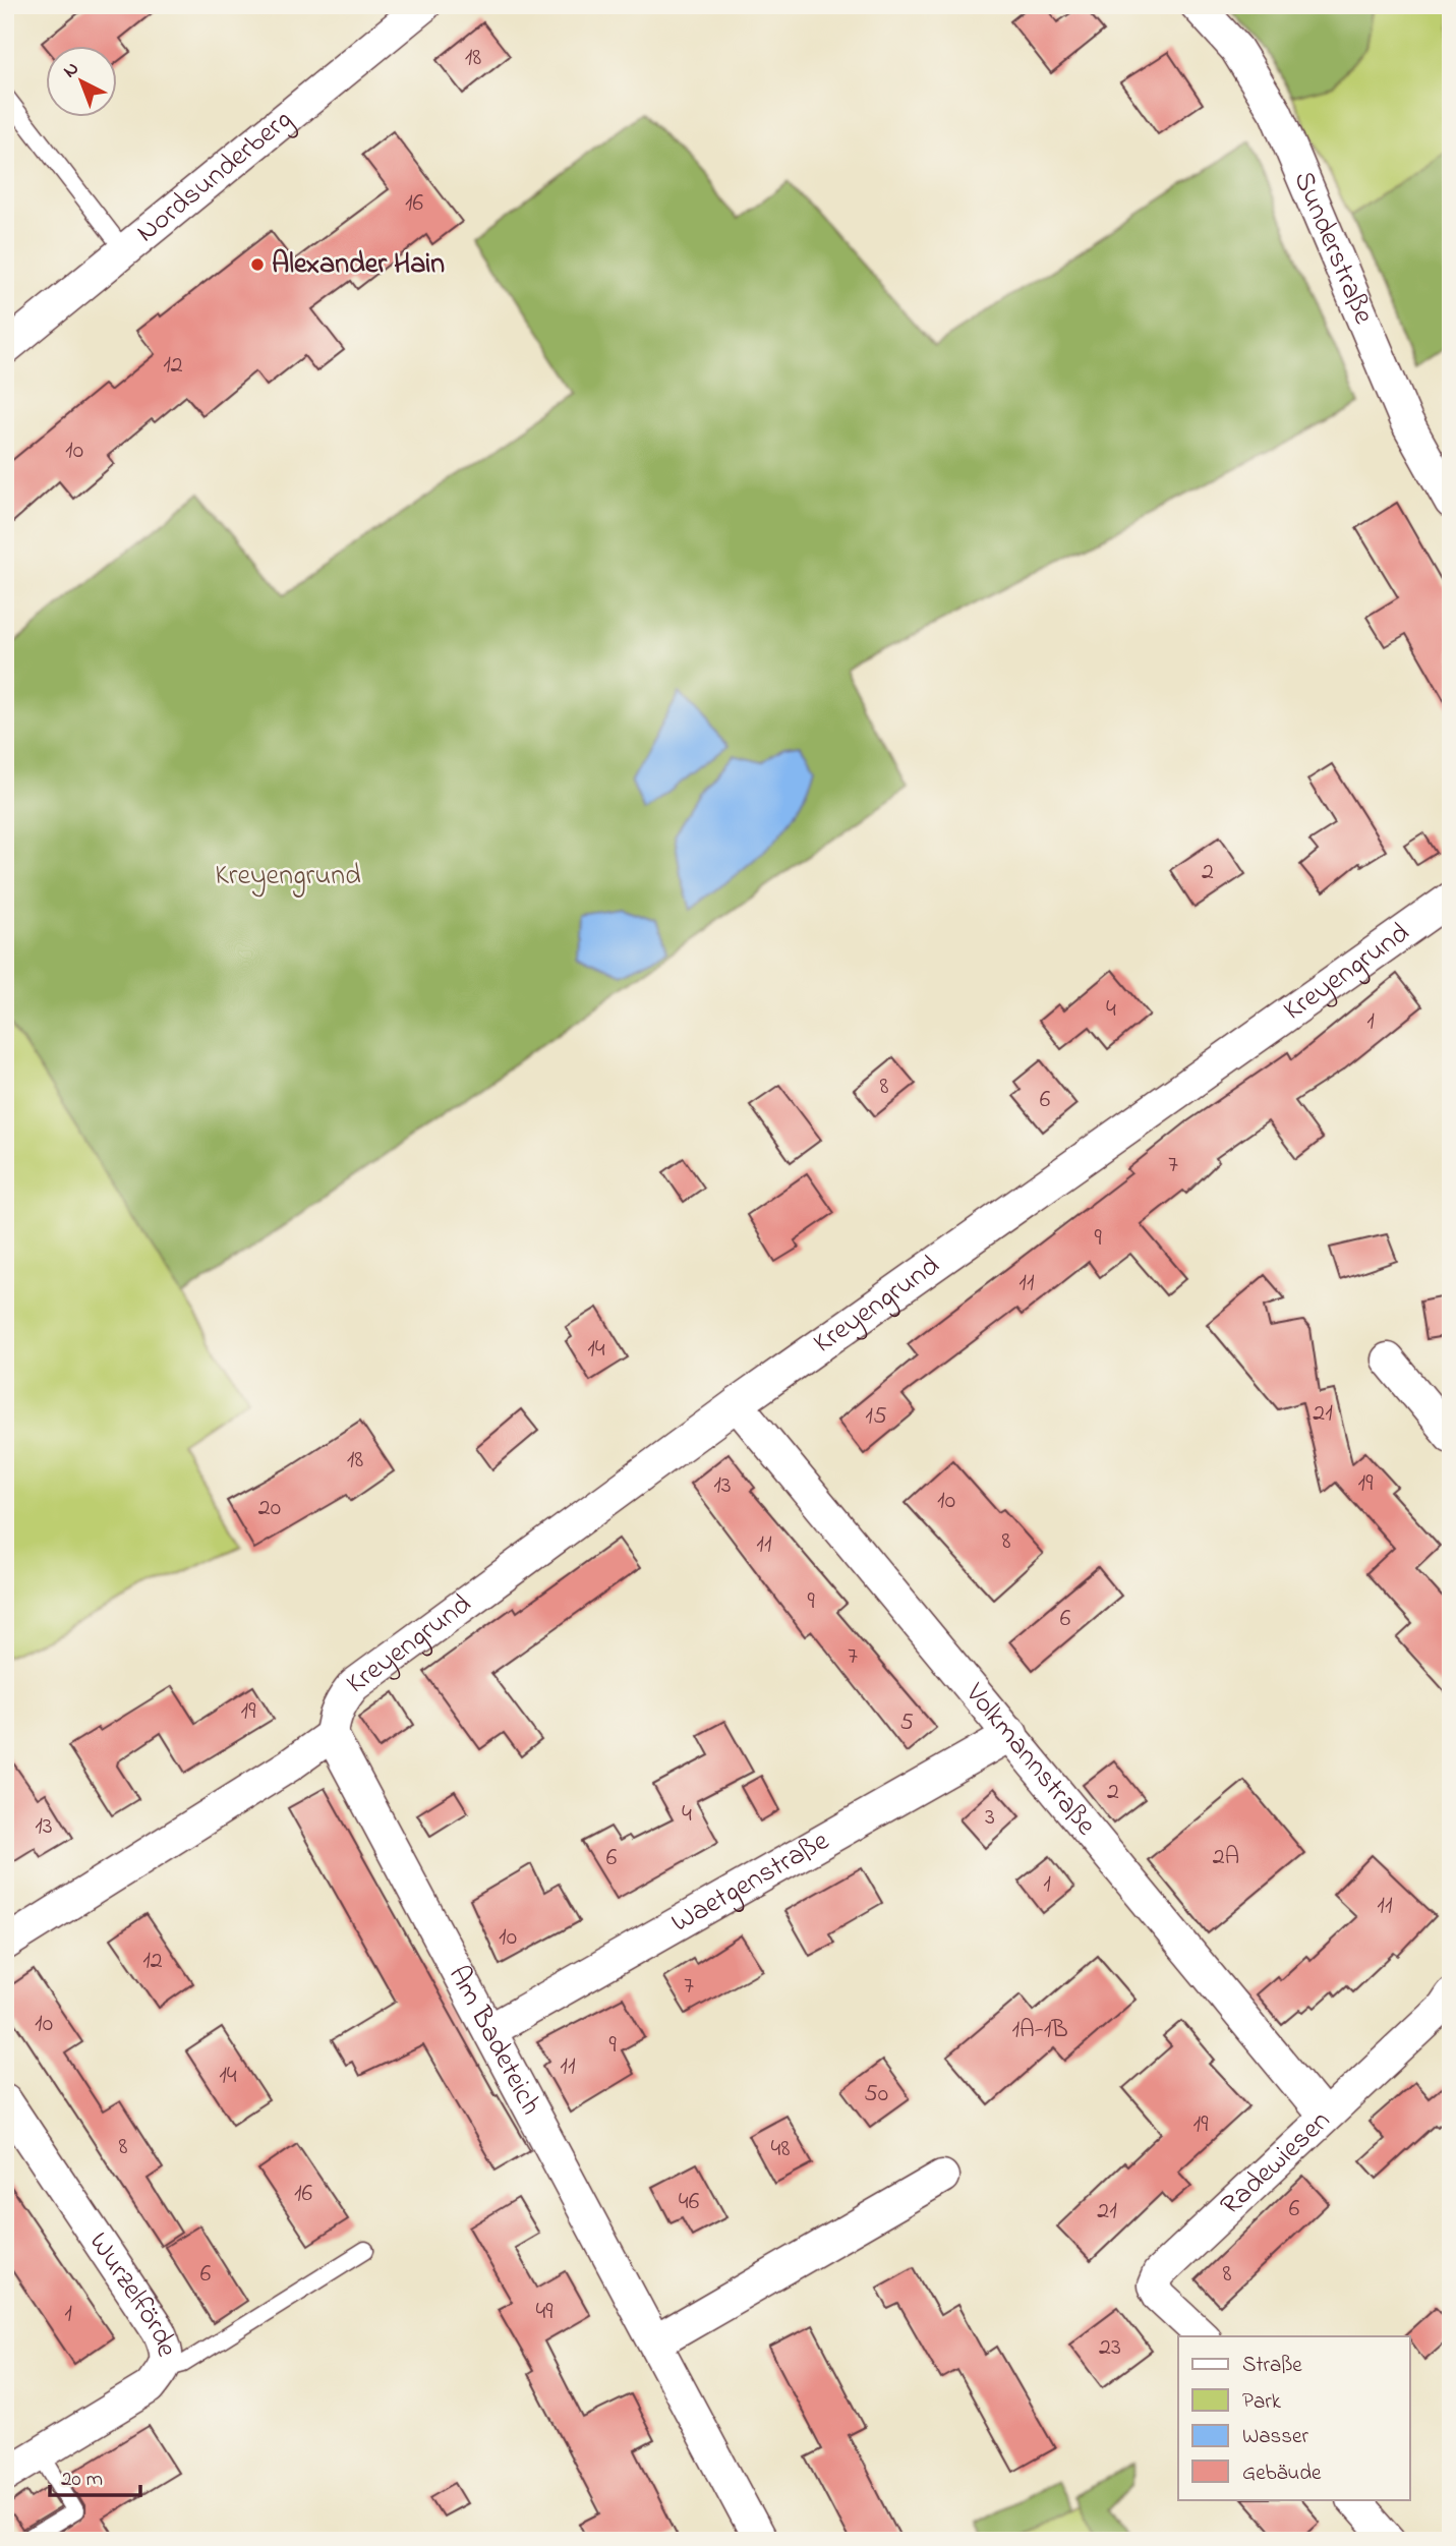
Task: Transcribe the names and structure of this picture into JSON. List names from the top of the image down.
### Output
{
  "streets": {
    "street": [
      "Nordsunderberg",
      "Sunderstraße",
      "Kreyengrund",
      "Volkmannstraße",
      "Waetgenstraße",
      "Am Badeteich",
      "Radewiesen",
      "Wurzelförde"
    ]
  },
  "crossings": [
    ["Kreyengrund", "Volkmannstraße"],
    ["Kreyengrund", "Am Badeteich"],
    ["Volkmannstraße", "Waetgenstraße"],
    ["Volkmannstraße", "Radewiesen"],
    ["Waetgenstraße", "Am Badeteich"]
  ],
  "parks": ["Kreyengrund"],
  "places": ["Alexander Hain"],
  "house_numbers": [
    "18",
    "16",
    "12",
    "10",
    "2",
    "4",
    "1",
    "8",
    "6",
    "7",
    "9",
    "11",
    "14",
    "21",
    "15",
    "18",
    "19",
    "13",
    "10",
    "20",
    "8",
    "11",
    "9",
    "6",
    "7",
    "19",
    "5",
    "2",
    "4",
    "3",
    "13",
    "2A",
    "6",
    "1",
    "11",
    "10",
    "12",
    "7",
    "10",
    "1A-1B",
    "9",
    "11",
    "14",
    "50",
    "19",
    "8",
    "48",
    "16",
    "46",
    "6",
    "21",
    "6",
    "8",
    "49",
    "1",
    "23"
  ],
  "legend": [
    "Straße",
    "Park",
    "Wasser",
    "Gebäude"
  ],
  "scale_bar": "20 m",
  "north": "top left"
}
